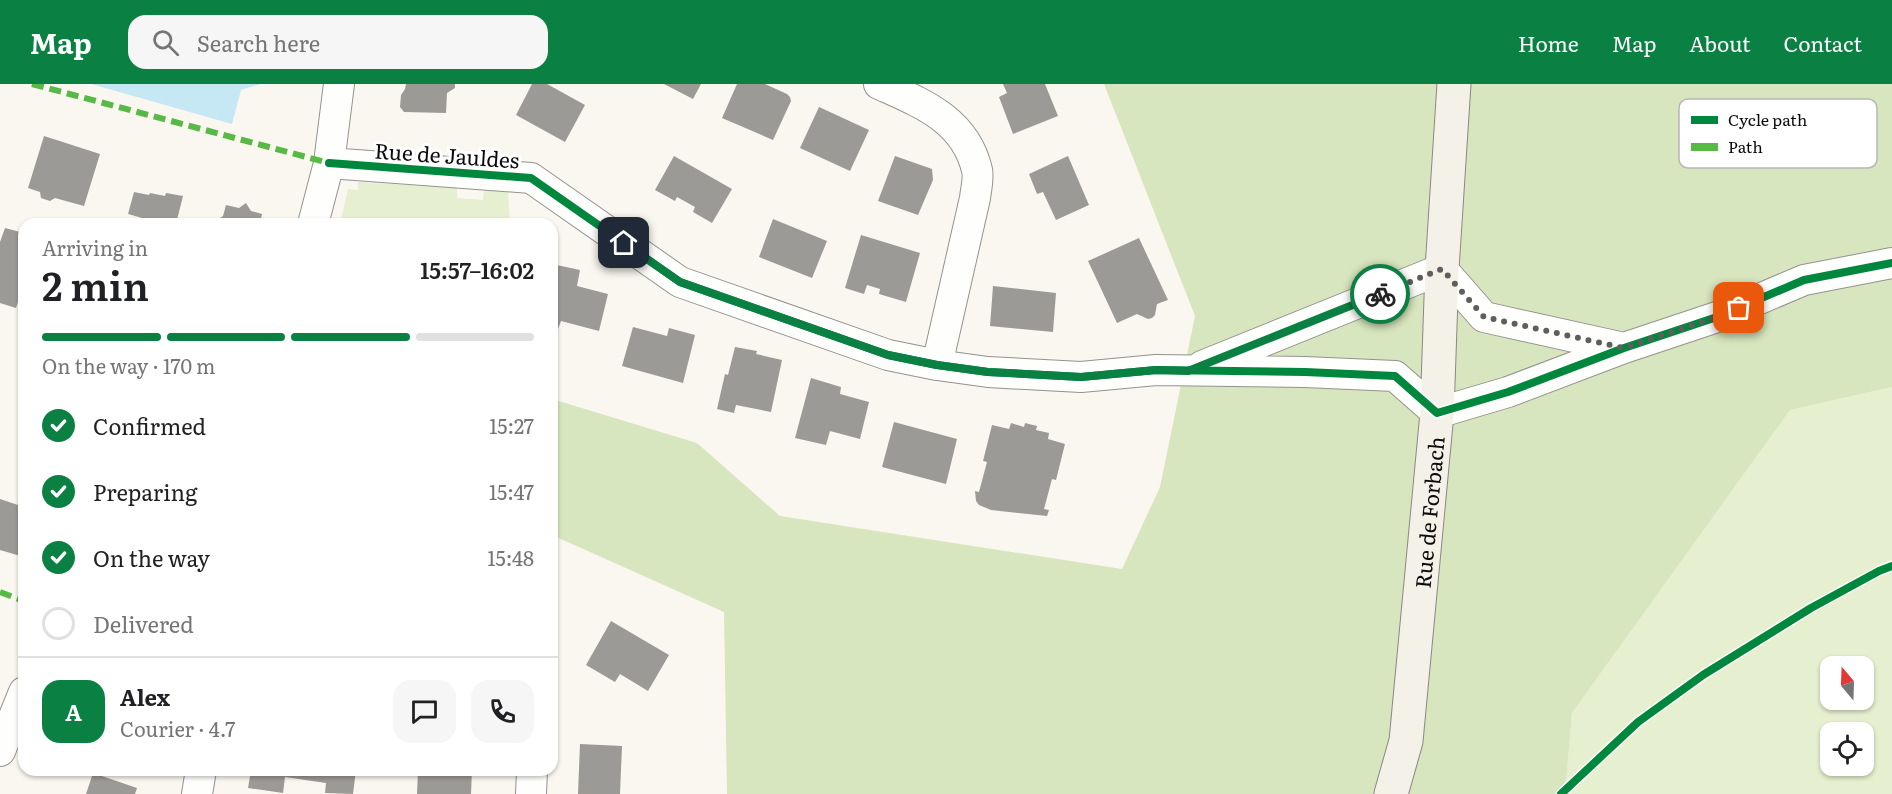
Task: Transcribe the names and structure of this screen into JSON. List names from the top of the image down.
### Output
{
  "streets": {
    "main road": ["Rue de Forbach"],
    "street": ["Rue de Jauldes"]
  },
  "crossings": [
    ["Rue de Jauldes", "Rue de Forbach"]
  ],
  "legend": ["Cycle path", "Path"],
  "north": "top",
  "page": {
    "header": "Map",
    "search": "Search here",
    "nav": [
      "Home",
      "Map",
      "About",
      "Contact"
    ],
    "heading": ["2 min", "Arriving in", "15:57–16:02"],
    "panel": ["Alex", "Courier · 4.7"],
    "bar": "On the way · 170 m",
    "list": [
      ["Confirmed", "15:27"],
      ["Preparing", "15:47"],
      ["On the way", "15:48"],
      "Delivered"
    ],
    "round": "A"
  }
}
